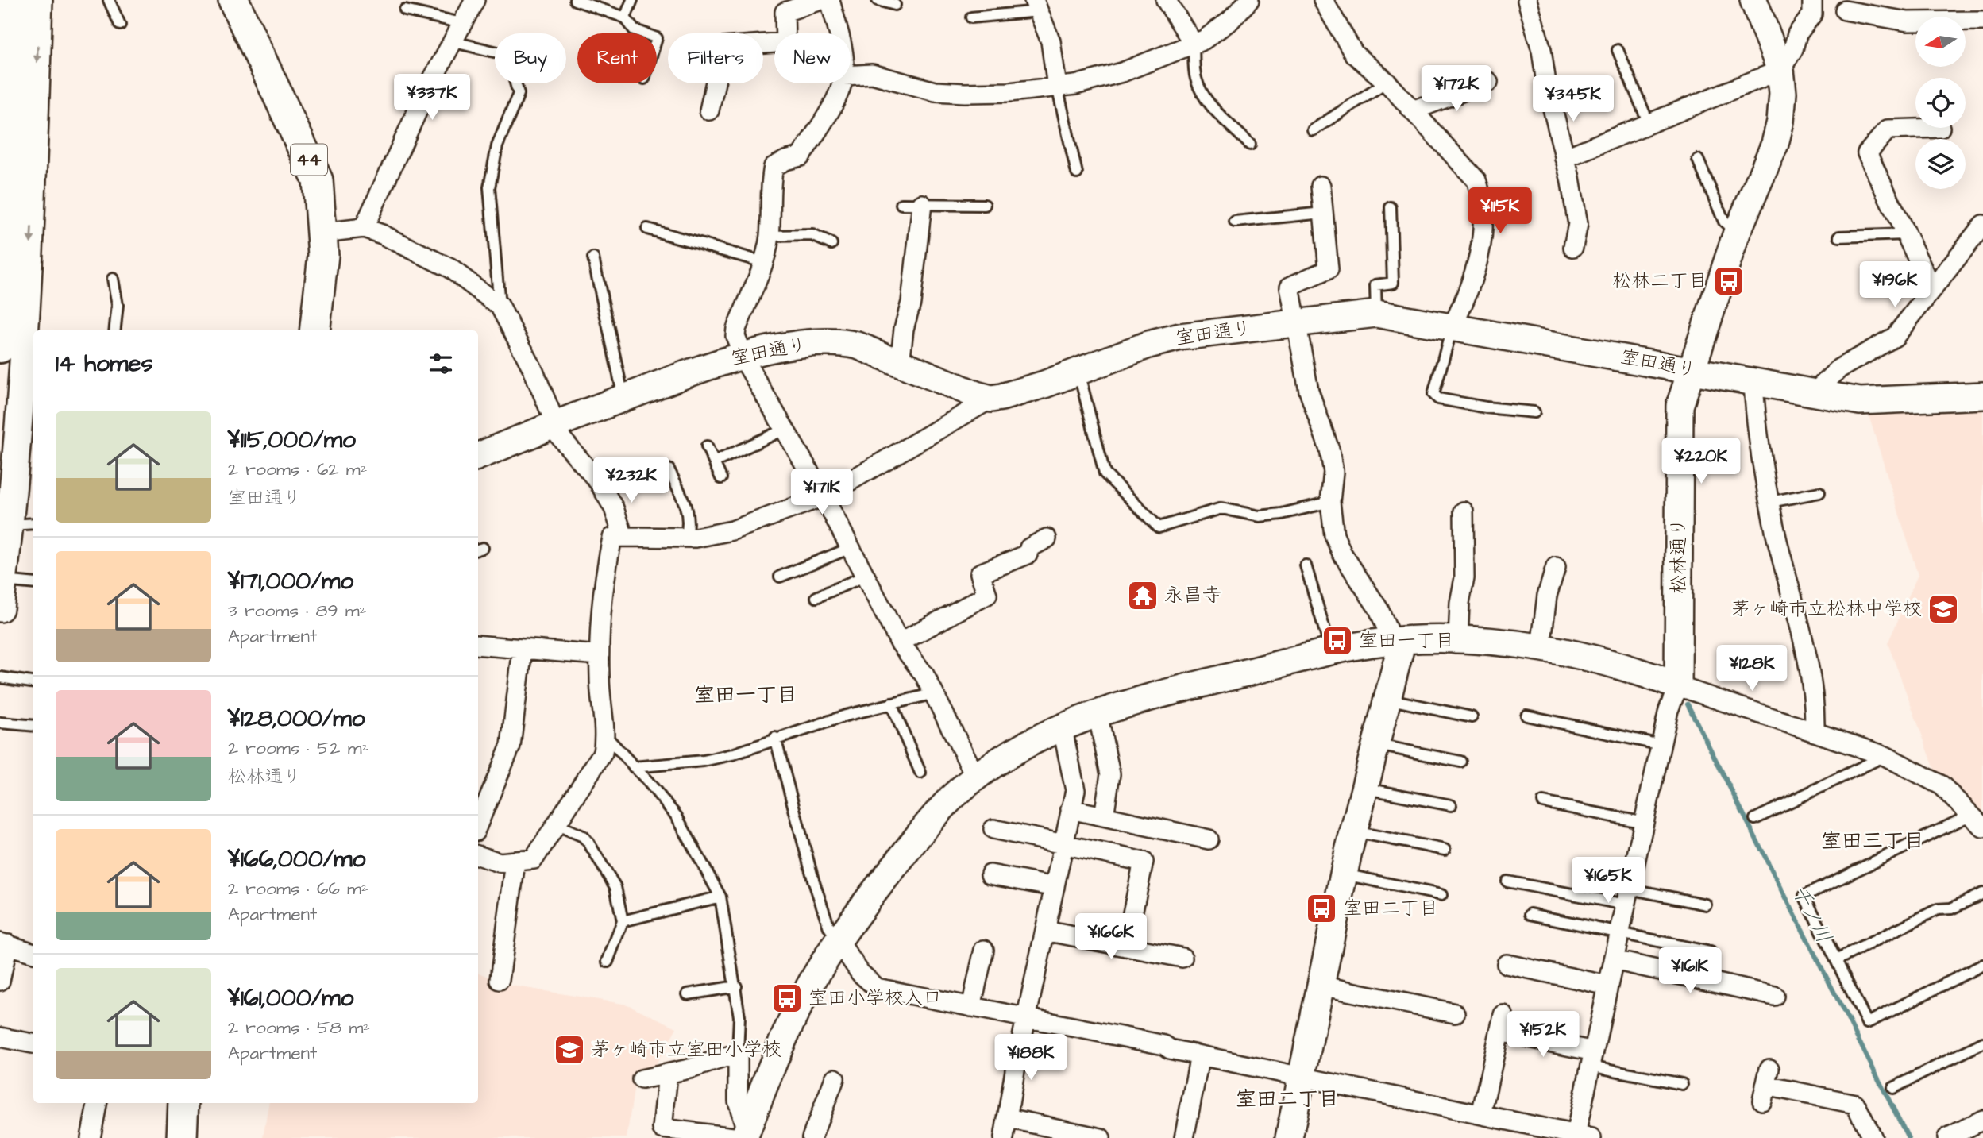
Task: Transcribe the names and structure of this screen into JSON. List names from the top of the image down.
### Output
{
  "streets": {
    "main road": ["44"],
    "street": ["室田通り", "松林通り"]
  },
  "crossings": [
    ["室田通り", "松林通り"]
  ],
  "districts": ["室田一丁目", "室田三丁目", "室田二丁目"],
  "water": ["千ノ川"],
  "places": {
    "bus stop": [
      "松林二丁目",
      "室田一丁目",
      "室田二丁目",
      "室田小学校入口"
    ],
    "temple": ["永昌寺"],
    "school or university": ["茅ヶ崎市立松林中学校", "茅ヶ崎市立室田小学校"]
  },
  "north": "left",
  "page": {
    "chip": [
      "Buy",
      "Rent",
      "Filters",
      "New"
    ],
    "price": [
      "¥172K",
      "¥337K",
      "¥345K",
      "¥115K",
      "¥196K",
      "¥220K",
      "¥232K",
      "¥171K",
      "¥128K",
      "¥165K",
      "¥166K",
      "¥161K",
      "¥152K",
      "¥188K"
    ],
    "heading": "14 homes",
    "list": [
      {
        "name": "¥115,000/mo",
        "note": "2 rooms · 62 m² · 室田通り"
      },
      {
        "name": "¥171,000/mo",
        "note": "3 rooms · 89 m² · Apartment"
      },
      {
        "name": "¥128,000/mo",
        "note": "2 rooms · 52 m² · 松林通り"
      },
      {
        "name": "¥166,000/mo",
        "note": "2 rooms · 66 m² · Apartment"
      },
      {
        "name": "¥161,000/mo",
        "note": "2 rooms · 58 m² · Apartment"
      }
    ]
  }
}
